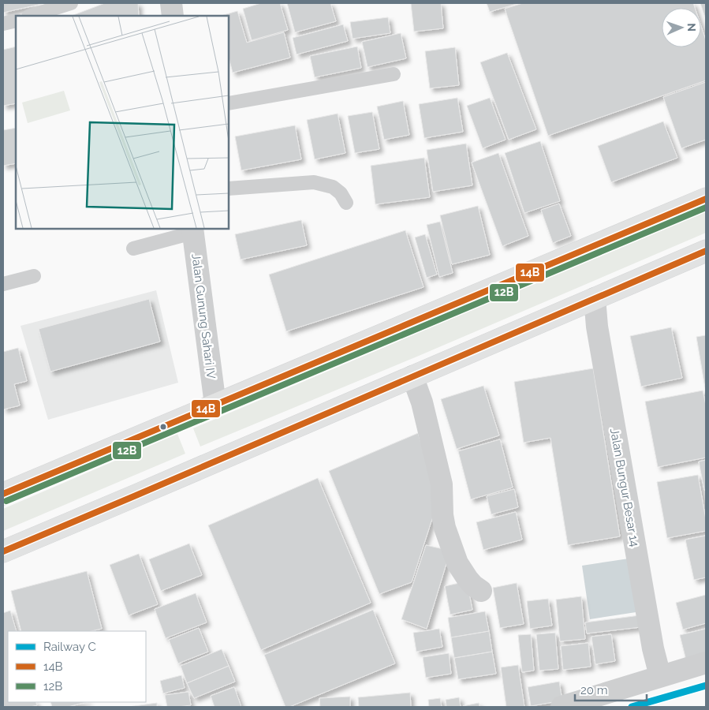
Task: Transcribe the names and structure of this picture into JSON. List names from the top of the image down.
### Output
{
  "streets": {
    "street": ["Jalan Gunung Sahari IV", "Jalan Bungur Besar 14"]
  },
  "lines": ["transit line 14B", "transit line 12B", "rail line C"],
  "legend": ["Railway C", "14B", "12B"],
  "scale_bar": "20 m",
  "north": "right"
}
